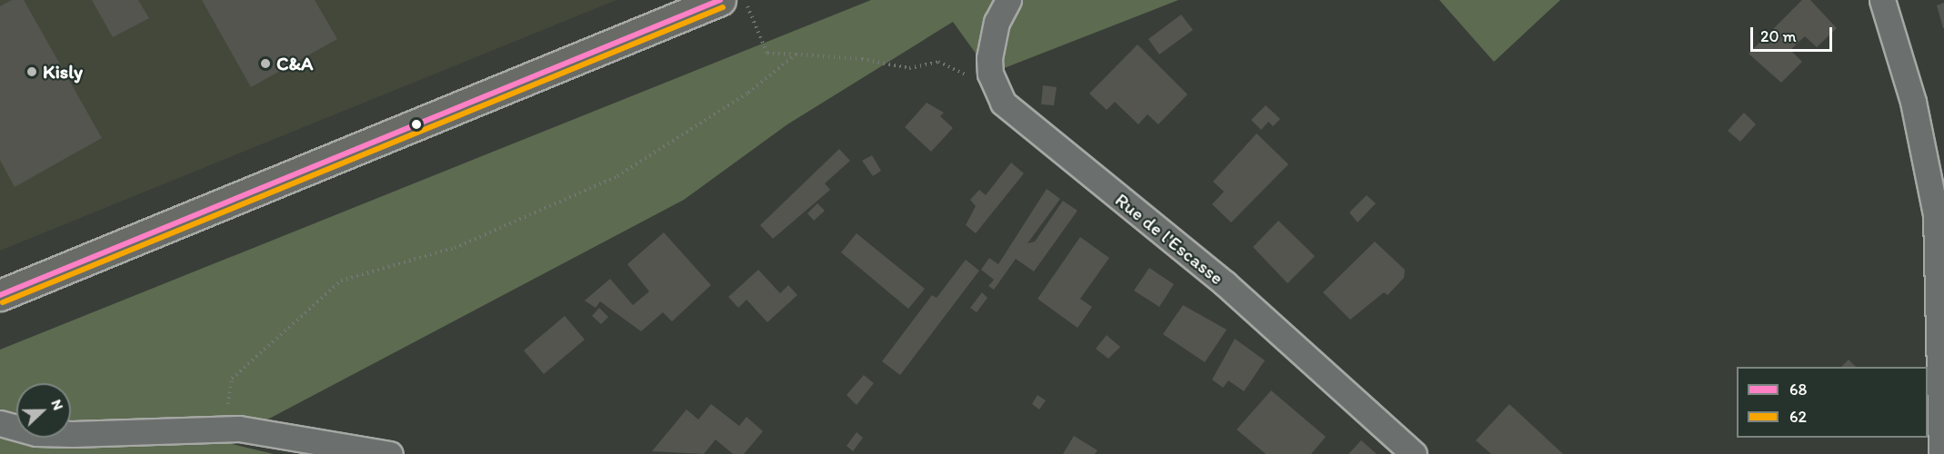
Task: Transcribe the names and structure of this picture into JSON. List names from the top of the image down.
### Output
{
  "streets": {
    "street": ["Rue de l'Escasse"]
  },
  "places": ["C&A", "Kisly"],
  "lines": ["transit line 68", "transit line 62"],
  "legend": ["68", "62"],
  "scale_bar": "20 m",
  "north": "right"
}
